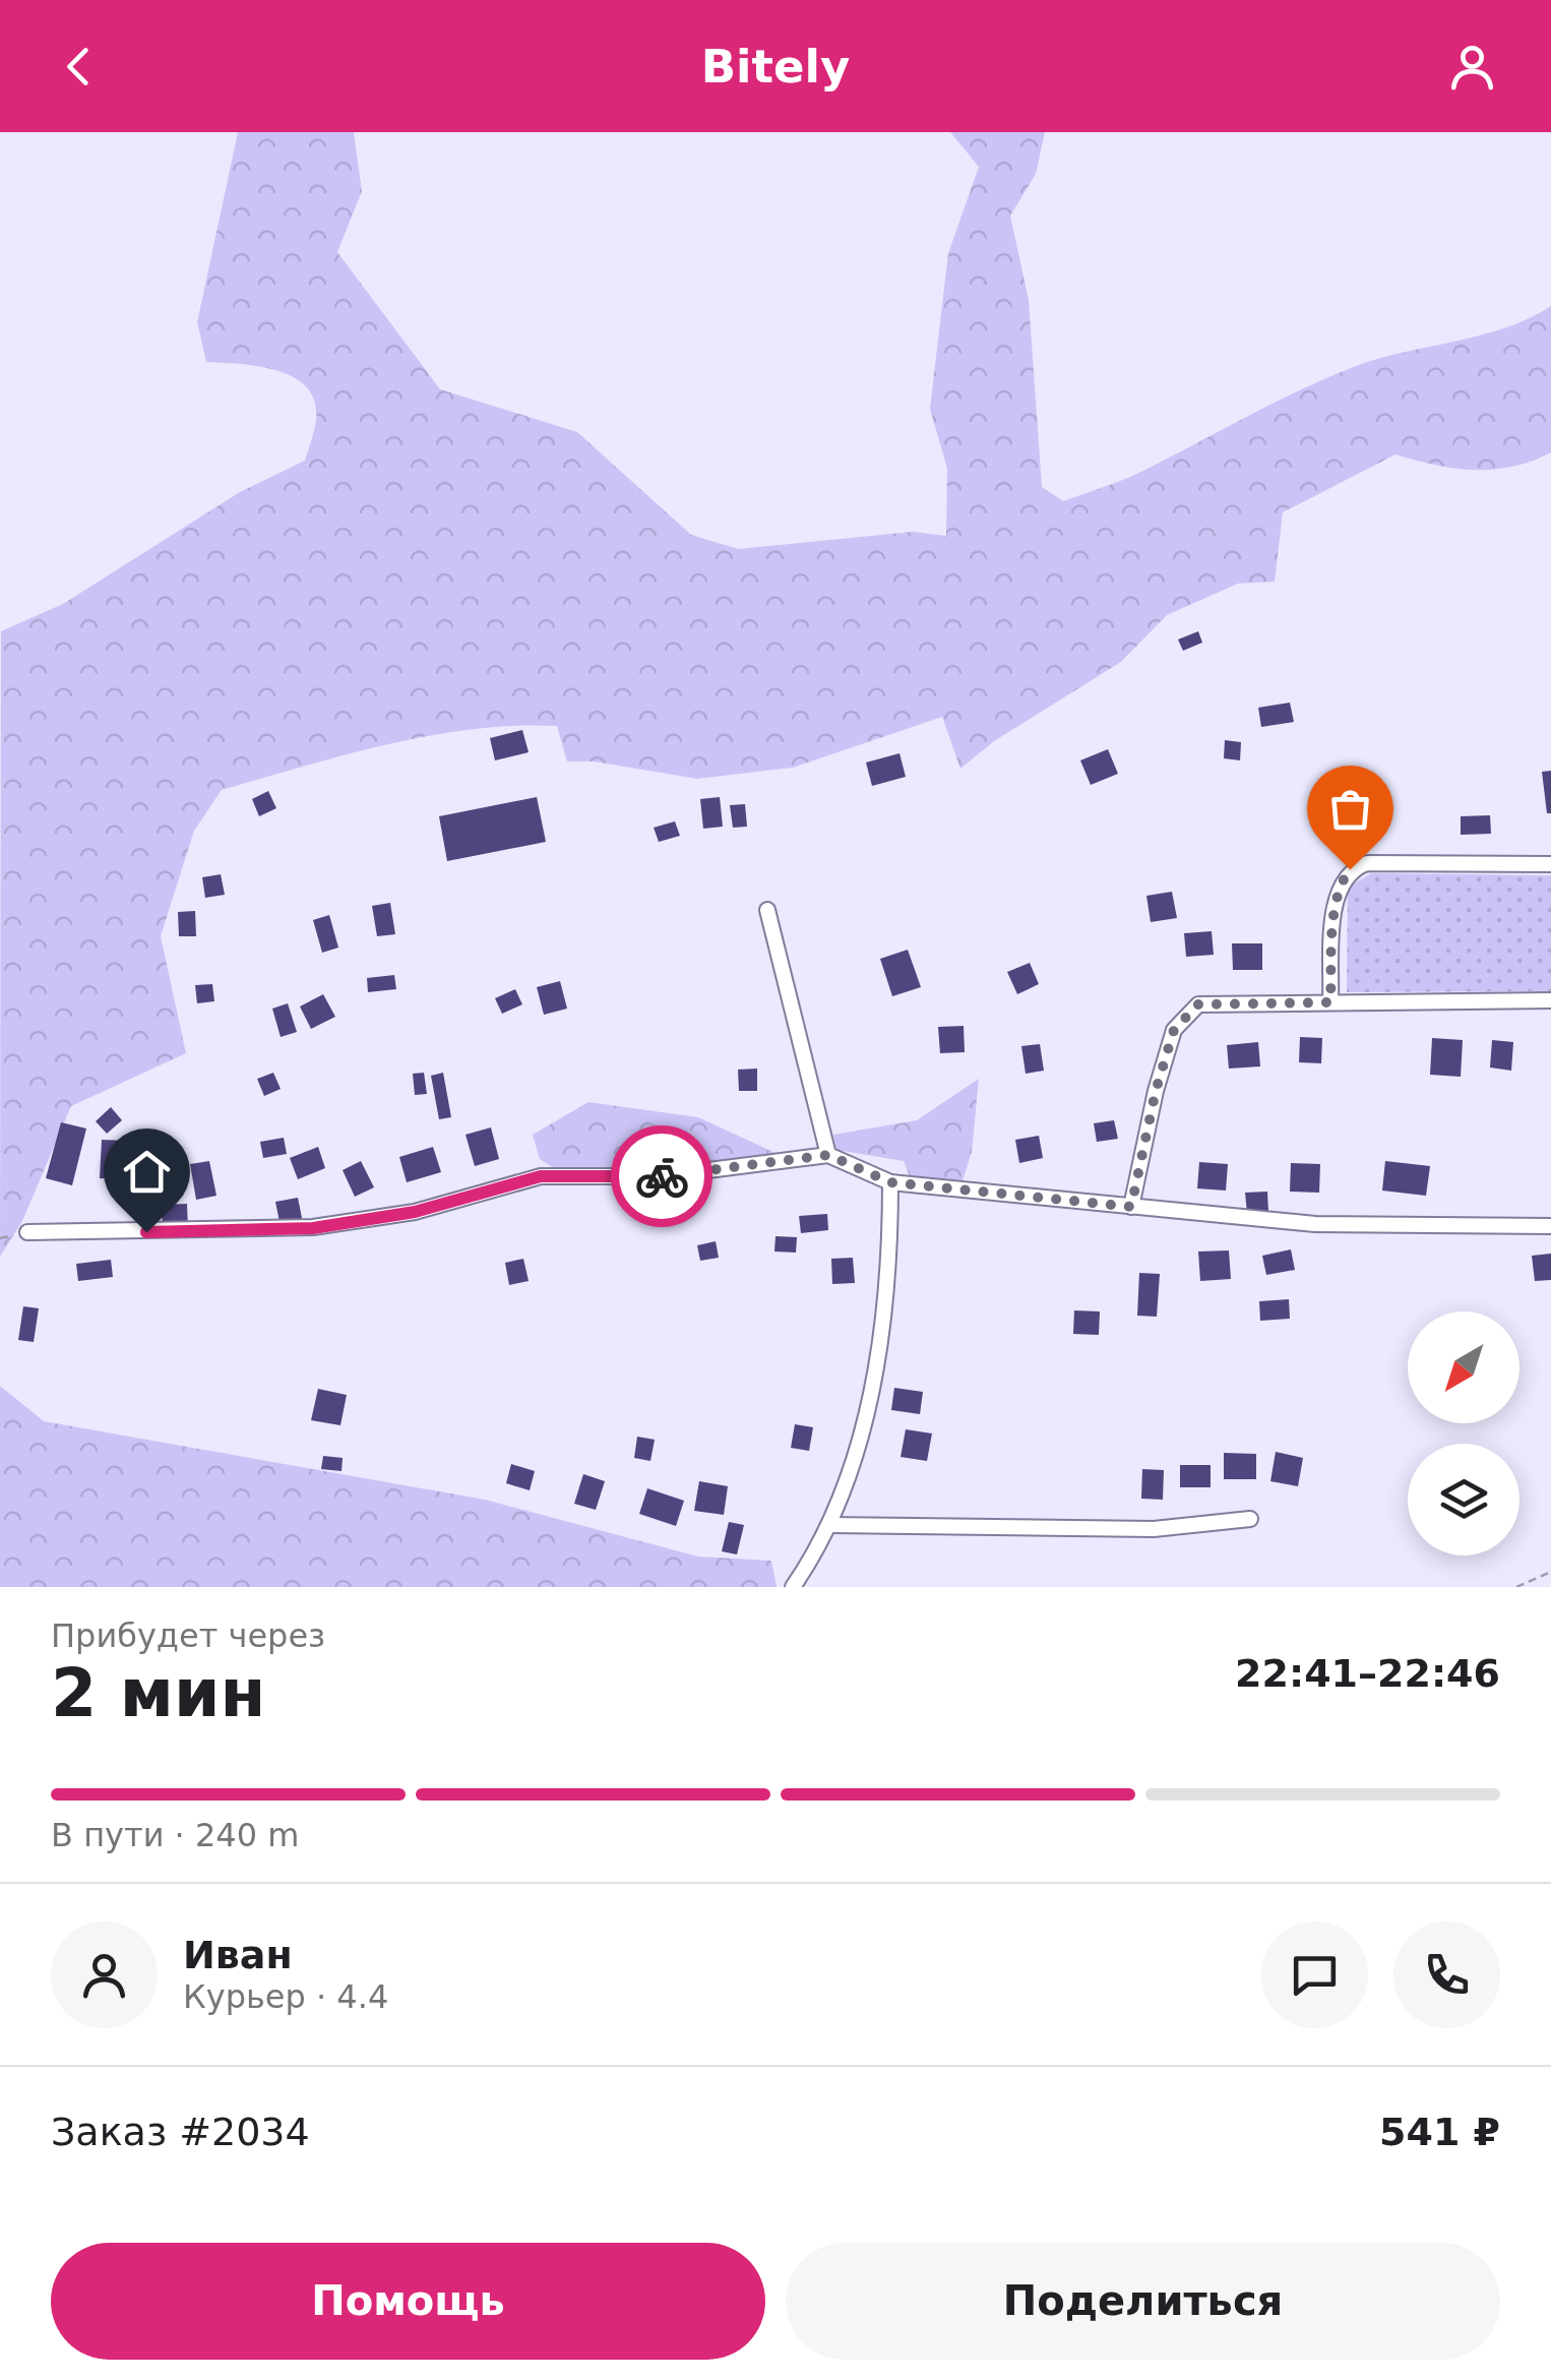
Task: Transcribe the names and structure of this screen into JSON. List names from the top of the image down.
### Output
{
  "north": "bottom left",
  "page": {
    "header": "Bitely",
    "heading": ["2 мин", "Прибудет через", "22:41–22:46"],
    "panel": [
      "Иван",
      "Курьер · 4.4",
      "Заказ #2034",
      "541 ₽"
    ],
    "bar": "В пути · 240 m",
    "buttons": ["Помощь", "Поделиться"]
  }
}
